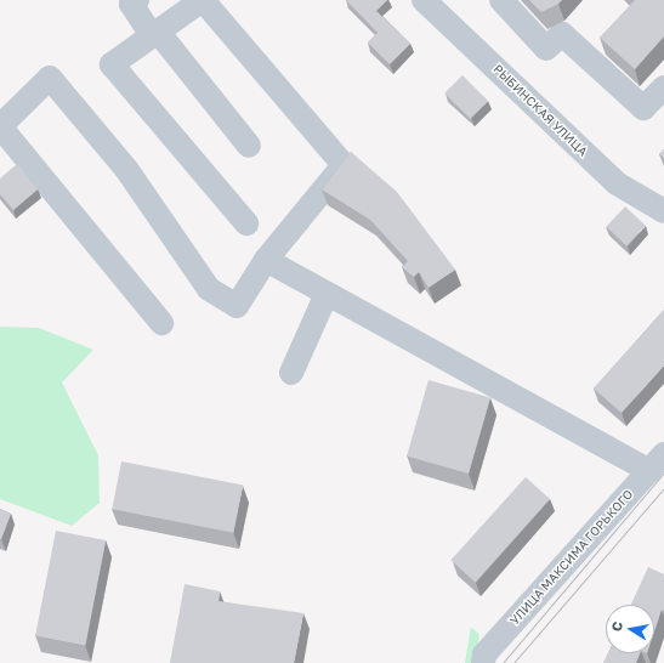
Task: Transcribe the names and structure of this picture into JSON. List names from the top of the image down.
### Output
{
  "streets": {
    "street": ["РЫБИНСКАЯ УЛИЦА", "УЛИЦА МАКСИМА ГОРЬКОГО"]
  },
  "north": "left"
}
